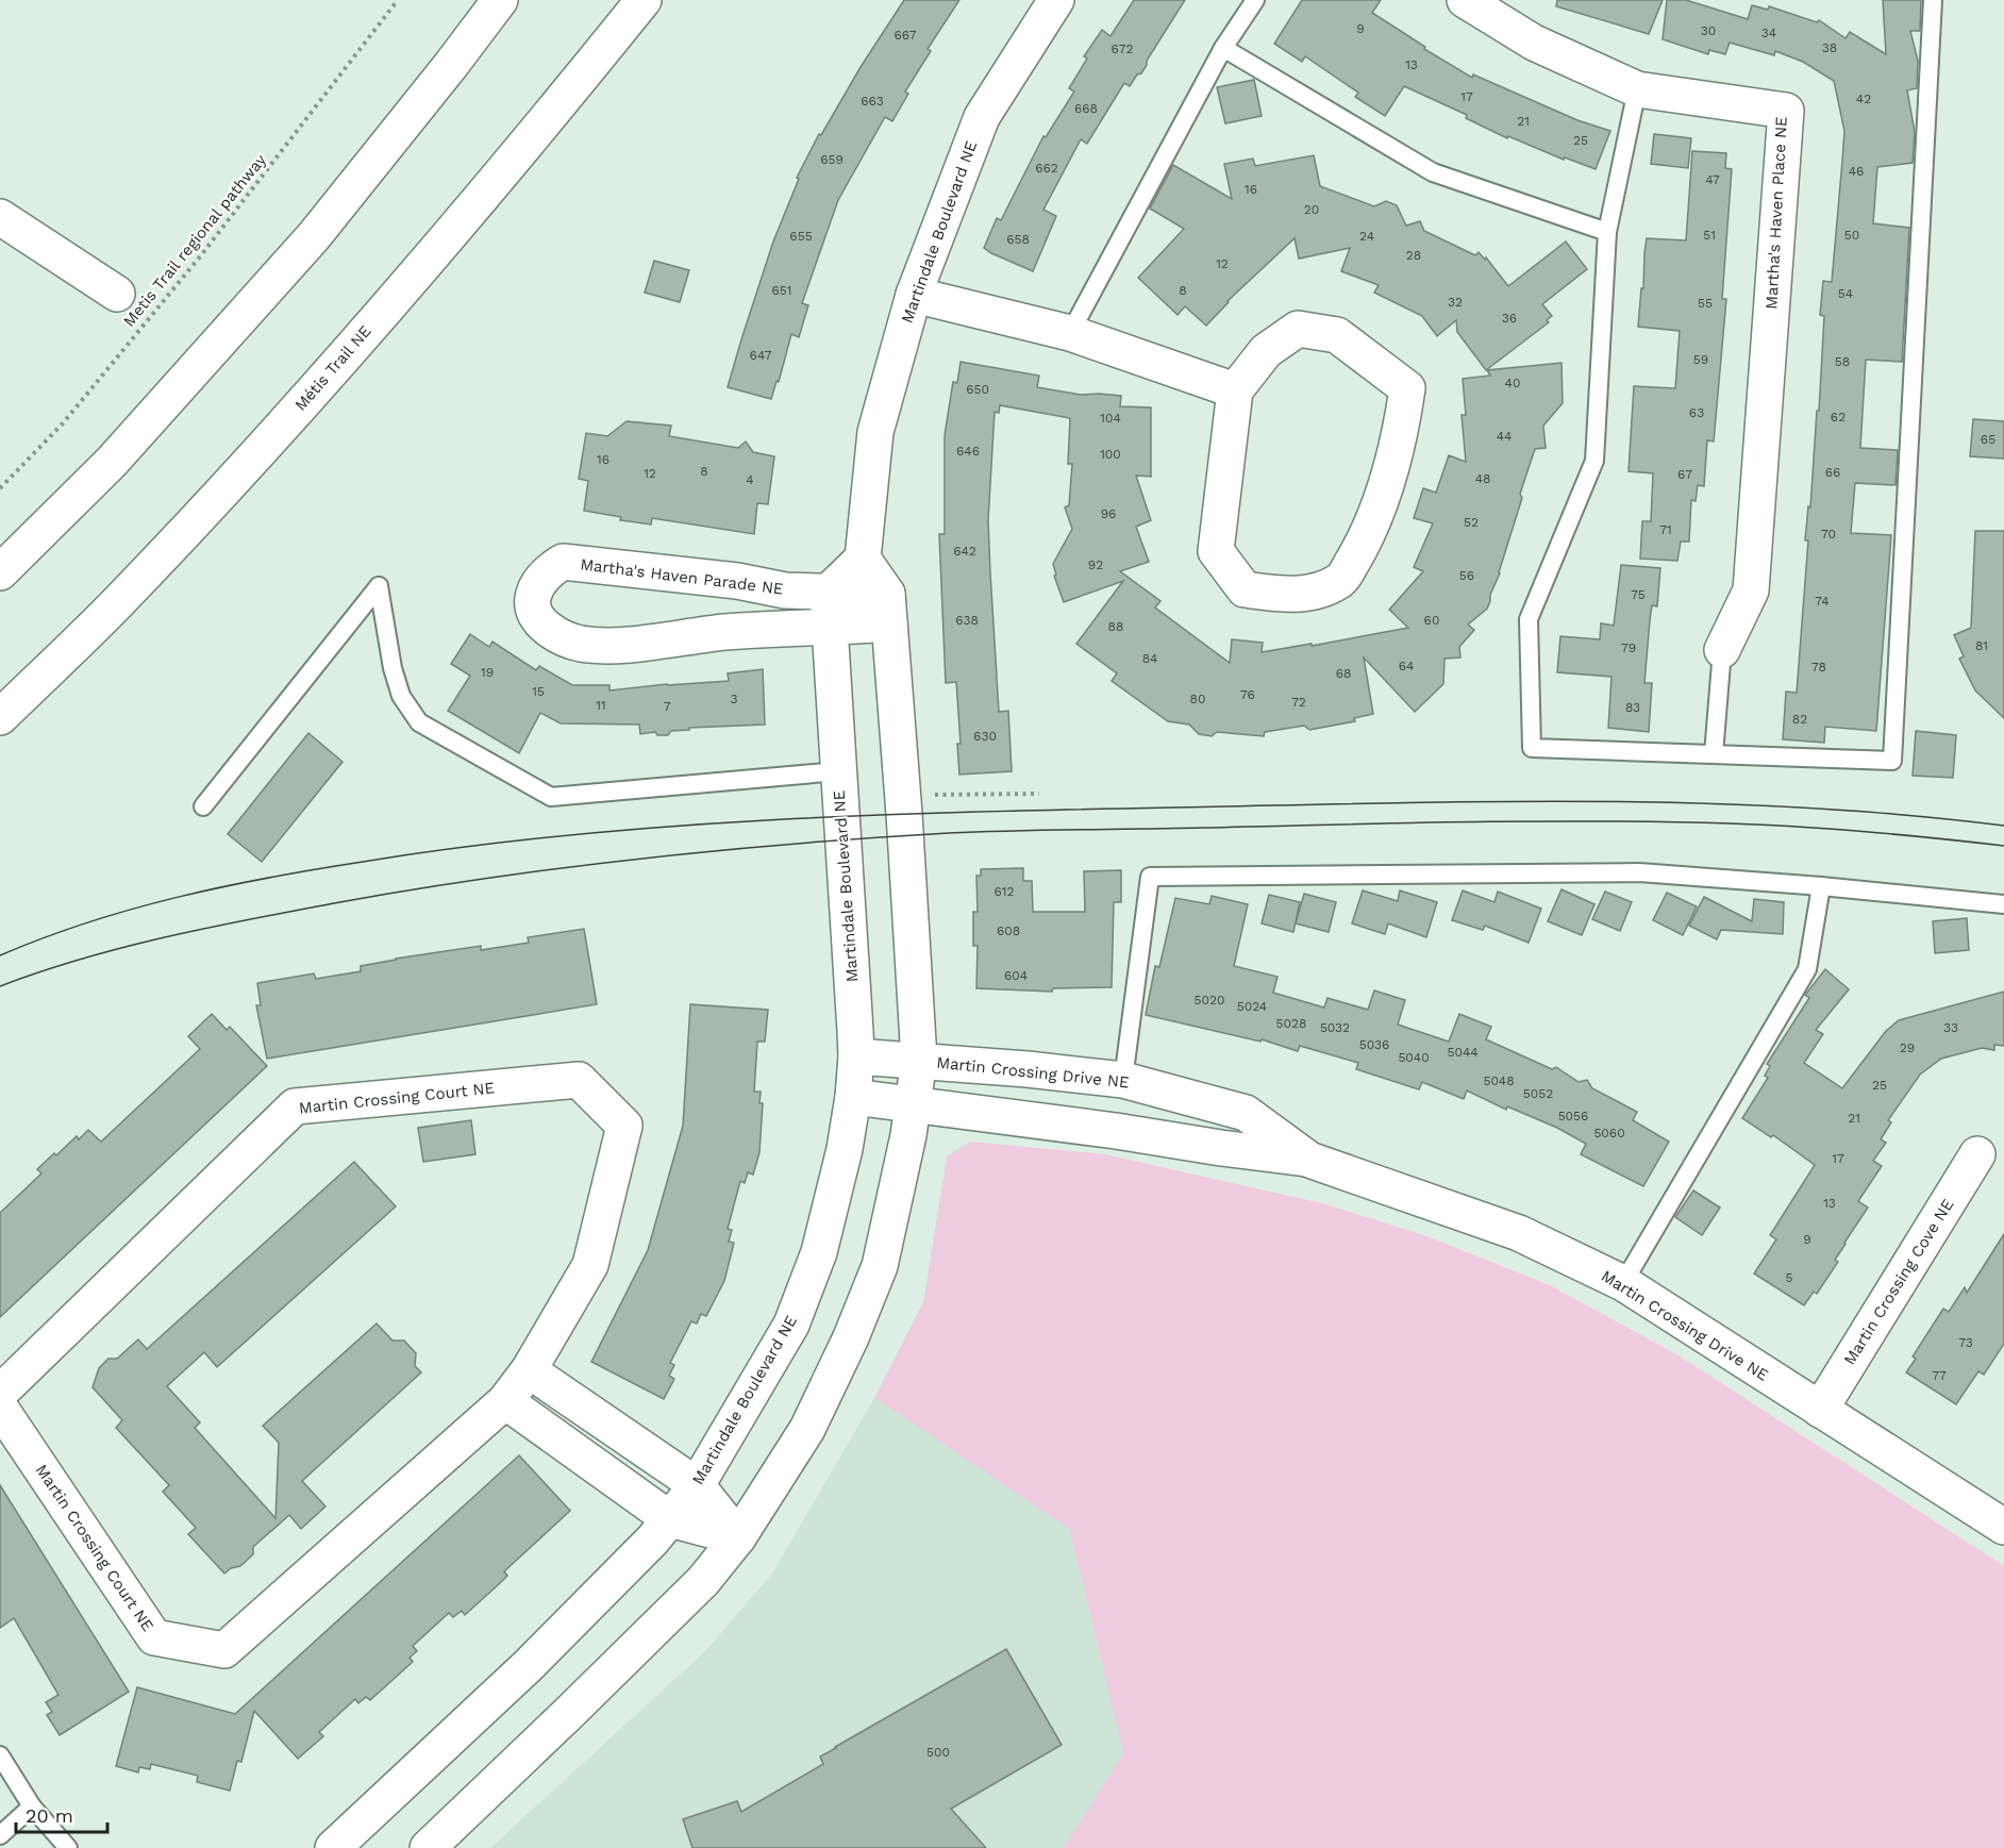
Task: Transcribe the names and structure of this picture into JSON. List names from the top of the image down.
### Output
{
  "streets": {
    "street": [
      "Martha's Haven Place NE",
      "Martindale Boulevard NE",
      "Métis Trail NE",
      "Martha's Haven Parade NE",
      "Martin Crossing Drive NE",
      "Martin Crossing Court NE",
      "Martin Crossing Cove NE"
    ],
    "path": ["Metis Trail regional pathway"]
  },
  "crossings": [
    ["Martindale Boulevard NE", "Martha's Haven Parade NE"],
    ["Martindale Boulevard NE", "Martin Crossing Drive NE"],
    ["Martin Crossing Drive NE", "Martin Crossing Cove NE"]
  ],
  "house_numbers": [
    "9",
    "30",
    "34",
    "667",
    "38",
    "672",
    "13",
    "17",
    "42",
    "663",
    "668",
    "21",
    "25",
    "659",
    "662",
    "46",
    "47",
    "16",
    "20",
    "51",
    "50",
    "655",
    "24",
    "658",
    "28",
    "12",
    "651",
    "8",
    "54",
    "32",
    "55",
    "36",
    "647",
    "59",
    "58",
    "40",
    "650",
    "63",
    "62",
    "104",
    "44",
    "65",
    "646",
    "100",
    "16",
    "8",
    "66",
    "12",
    "67",
    "48",
    "4",
    "96",
    "52",
    "71",
    "70",
    "642",
    "92",
    "56",
    "75",
    "74",
    "638",
    "60",
    "88",
    "81",
    "79",
    "84",
    "64",
    "78",
    "19",
    "68",
    "15",
    "76",
    "3",
    "80",
    "72",
    "11",
    "7",
    "83",
    "82",
    "630",
    "612",
    "608",
    "604",
    "5020",
    "5024",
    "5028",
    "5032",
    "33",
    "5036",
    "29",
    "5044",
    "5040",
    "5048",
    "25",
    "5052",
    "5056",
    "21",
    "5060",
    "17",
    "13",
    "9",
    "5",
    "73",
    "77",
    "500"
  ],
  "scale_bar": "20 m"
}
